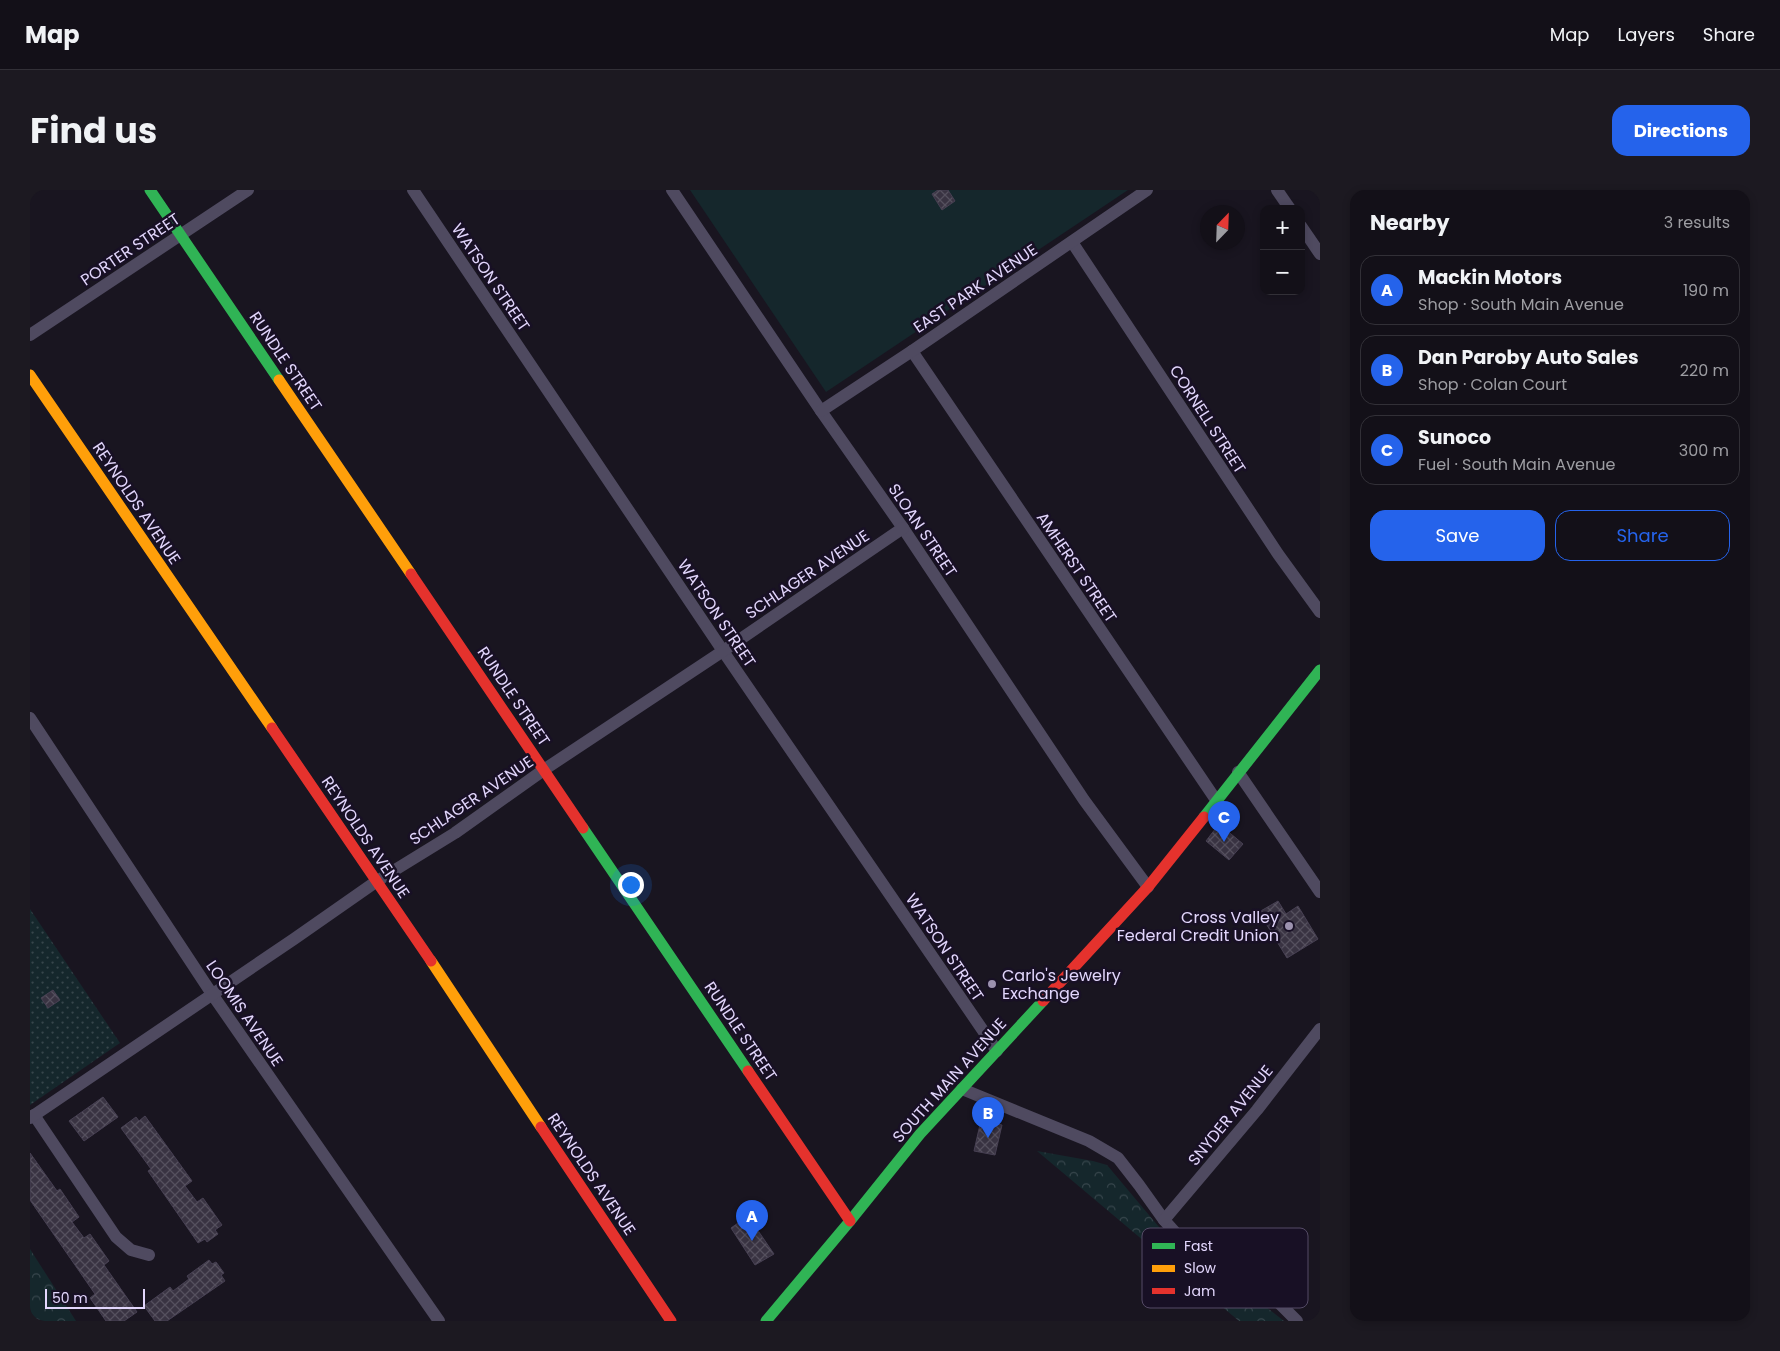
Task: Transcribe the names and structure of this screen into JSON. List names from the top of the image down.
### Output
{
  "streets": {
    "street": [
      "PORTER STREET",
      "WATSON STREET",
      "EAST PARK AVENUE",
      "RUNDLE STREET",
      "CORNELL STREET",
      "REYNOLDS AVENUE",
      "SLOAN STREET",
      "AMHERST STREET",
      "SCHLAGER AVENUE",
      "LOOMIS AVENUE",
      "SOUTH MAIN AVENUE",
      "SNYDER AVENUE"
    ]
  },
  "crossings": [
    ["PORTER STREET", "RUNDLE STREET"],
    ["WATSON STREET", "SCHLAGER AVENUE"],
    ["WATSON STREET", "SOUTH MAIN AVENUE"],
    ["EAST PARK AVENUE", "CORNELL STREET"],
    ["EAST PARK AVENUE", "SLOAN STREET"],
    ["EAST PARK AVENUE", "AMHERST STREET"],
    ["RUNDLE STREET", "SCHLAGER AVENUE"],
    ["RUNDLE STREET", "SOUTH MAIN AVENUE"],
    ["REYNOLDS AVENUE", "SCHLAGER AVENUE"],
    ["SLOAN STREET", "SCHLAGER AVENUE"],
    ["SLOAN STREET", "SOUTH MAIN AVENUE"],
    ["AMHERST STREET", "SOUTH MAIN AVENUE"],
    ["SCHLAGER AVENUE", "LOOMIS AVENUE"]
  ],
  "places": ["Cross Valley Federal Credit Union", "Carlo's Jewelry Exchange"],
  "legend": ["Fast", "Slow", "Jam"],
  "scale_bar": "50 m",
  "north": "top right",
  "page": {
    "header": "Map",
    "nav": ["Map", "Layers", "Share"],
    "title": "Find us",
    "buttons": [
      "Directions",
      ["Save", "Share"]
    ],
    "heading": ["Nearby", "3 results"],
    "map_buttons": ["+", "−"],
    "list": [
      {
        "mark": "A",
        "name": "Mackin Motors",
        "note": "Shop · South Main Avenue",
        "value": "190 m"
      },
      {
        "mark": "B",
        "name": "Dan Paroby Auto Sales",
        "note": "Shop · Colan Court",
        "value": "220 m"
      },
      {
        "mark": "C",
        "name": "Sunoco",
        "note": "Fuel · South Main Avenue",
        "value": "300 m"
      }
    ],
    "pins": ["C", "B", "A"],
    "scale": "50 m"
  }
}
